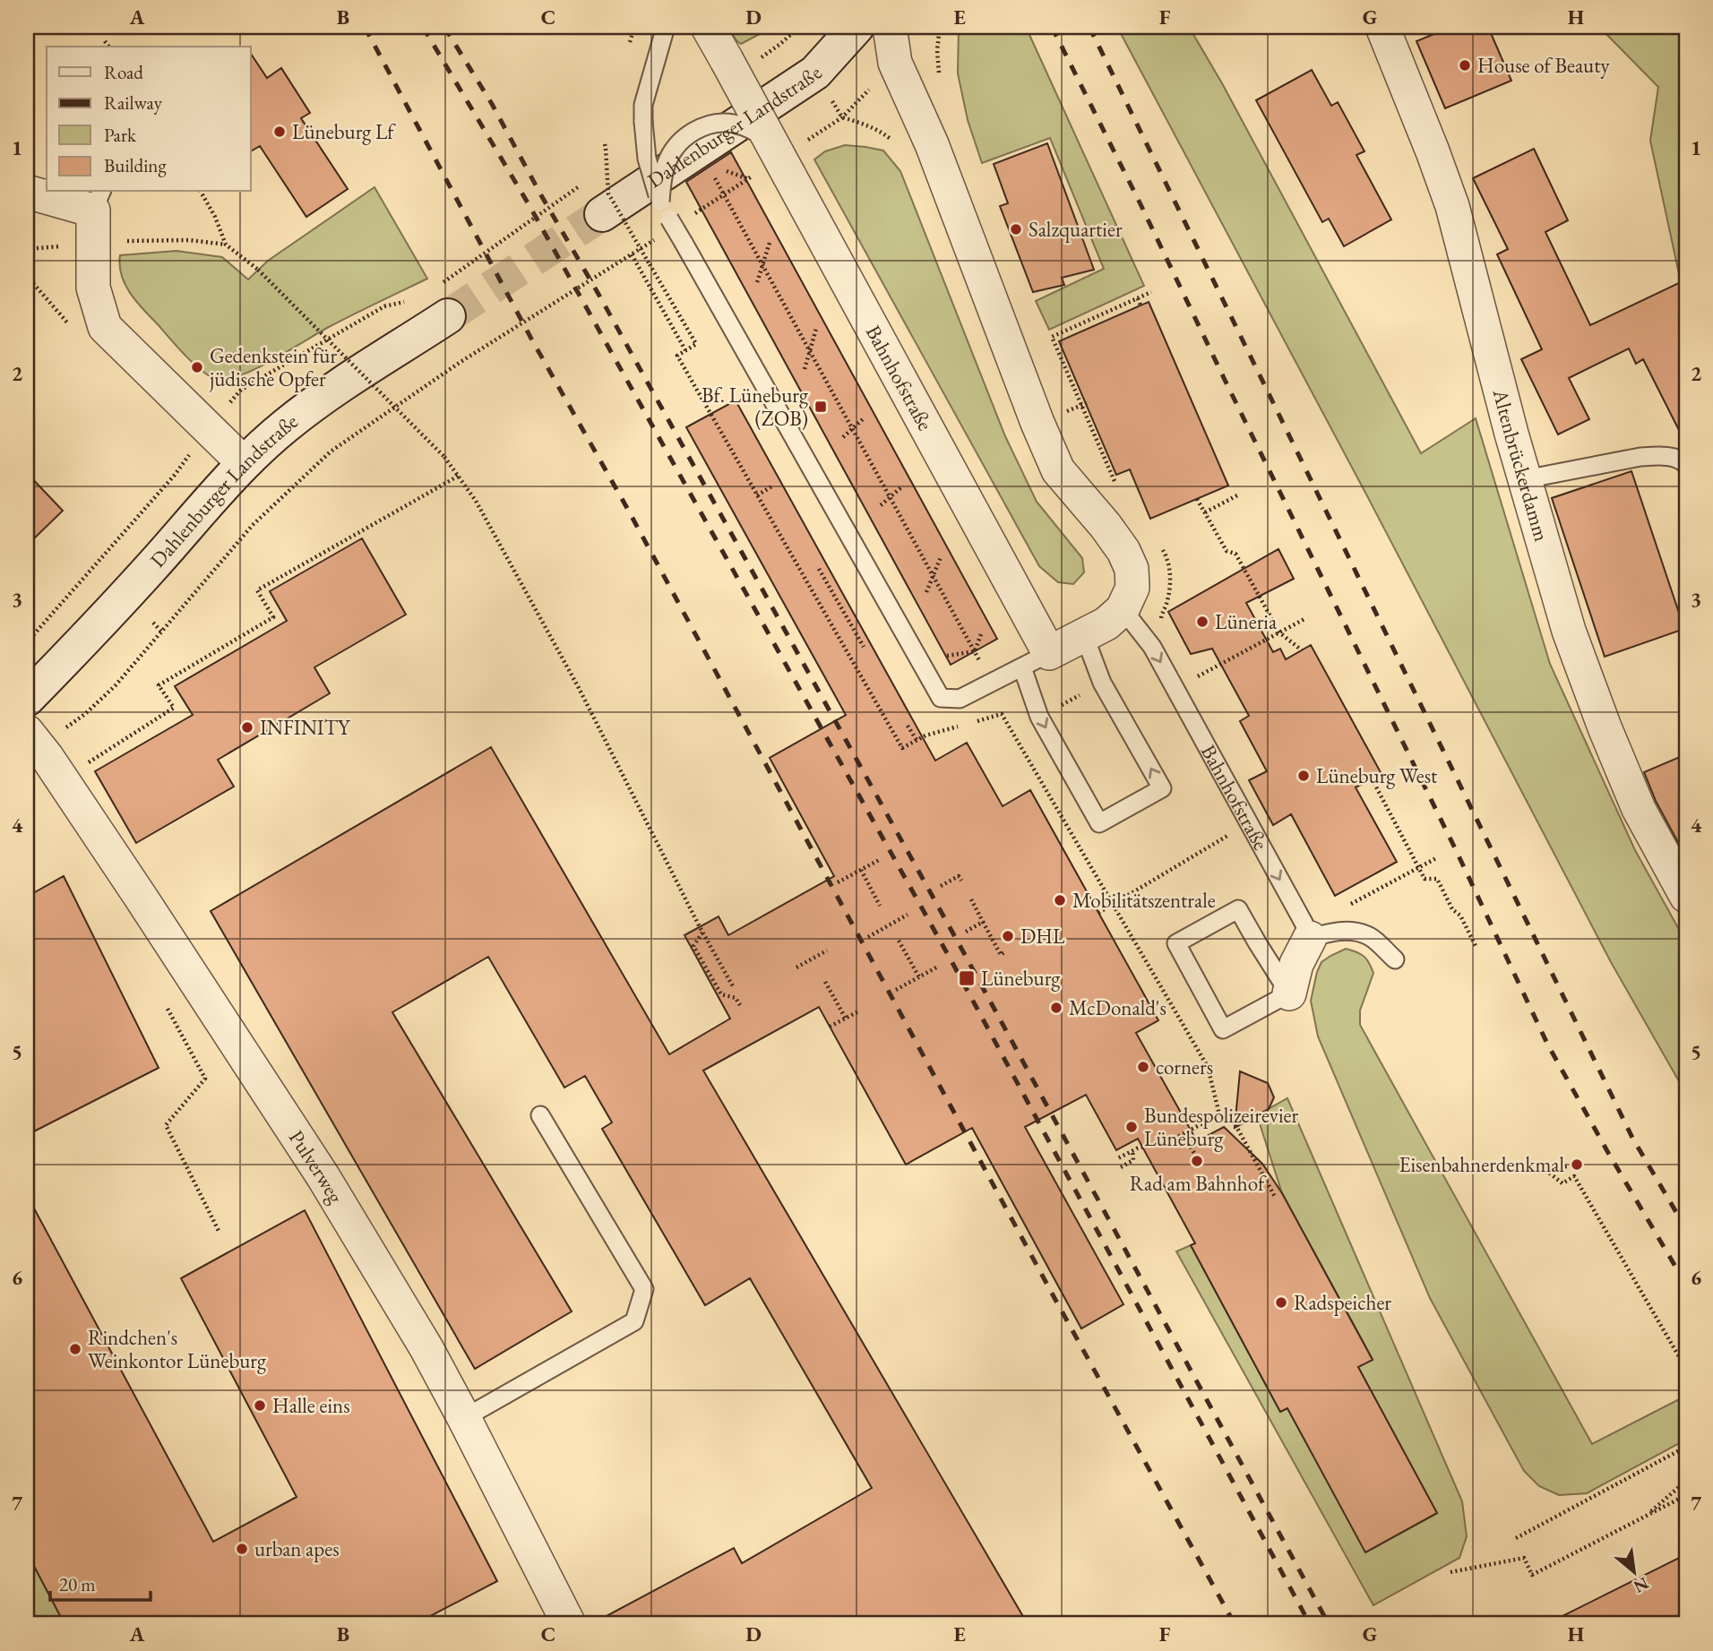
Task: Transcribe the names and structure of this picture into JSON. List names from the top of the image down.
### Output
{
  "streets": {
    "main road": ["Dahlenburger Landstraße"],
    "street": ["Bahnhofstraße", "Altenbrückerdamm", "Pulverweg"]
  },
  "places": {
    "other": [
      "House of Beauty",
      "Lüneburg Lf",
      "Salzquartier",
      "Gedenkstein für jüdische Opfer",
      "Lüneria",
      "INFINITY",
      "Lüneburg West",
      "Mobilitätszentrale",
      "DHL",
      "McDonald's",
      "corners",
      "Bundespolizeirevier Lüneburg",
      "Rad am Bahnhof",
      "Eisenbahnerdenkmal",
      "Radspeicher",
      "Rindchen's Weinkontor Lüneburg",
      "Halle eins",
      "urban apes"
    ],
    "transit": ["Bf. Lüneburg (ZOB)", "Lüneburg"]
  },
  "legend": [
    "Road",
    "Railway",
    "Park",
    "Building"
  ],
  "scale_bar": "20 m",
  "north": "bottom right",
  "grid": {
    "columns": [
      "A",
      "B",
      "C",
      "D",
      "E",
      "F",
      "G",
      "H"
    ],
    "rows": [
      "1",
      "2",
      "3",
      "4",
      "5",
      "6",
      "7"
    ]
  }
}
